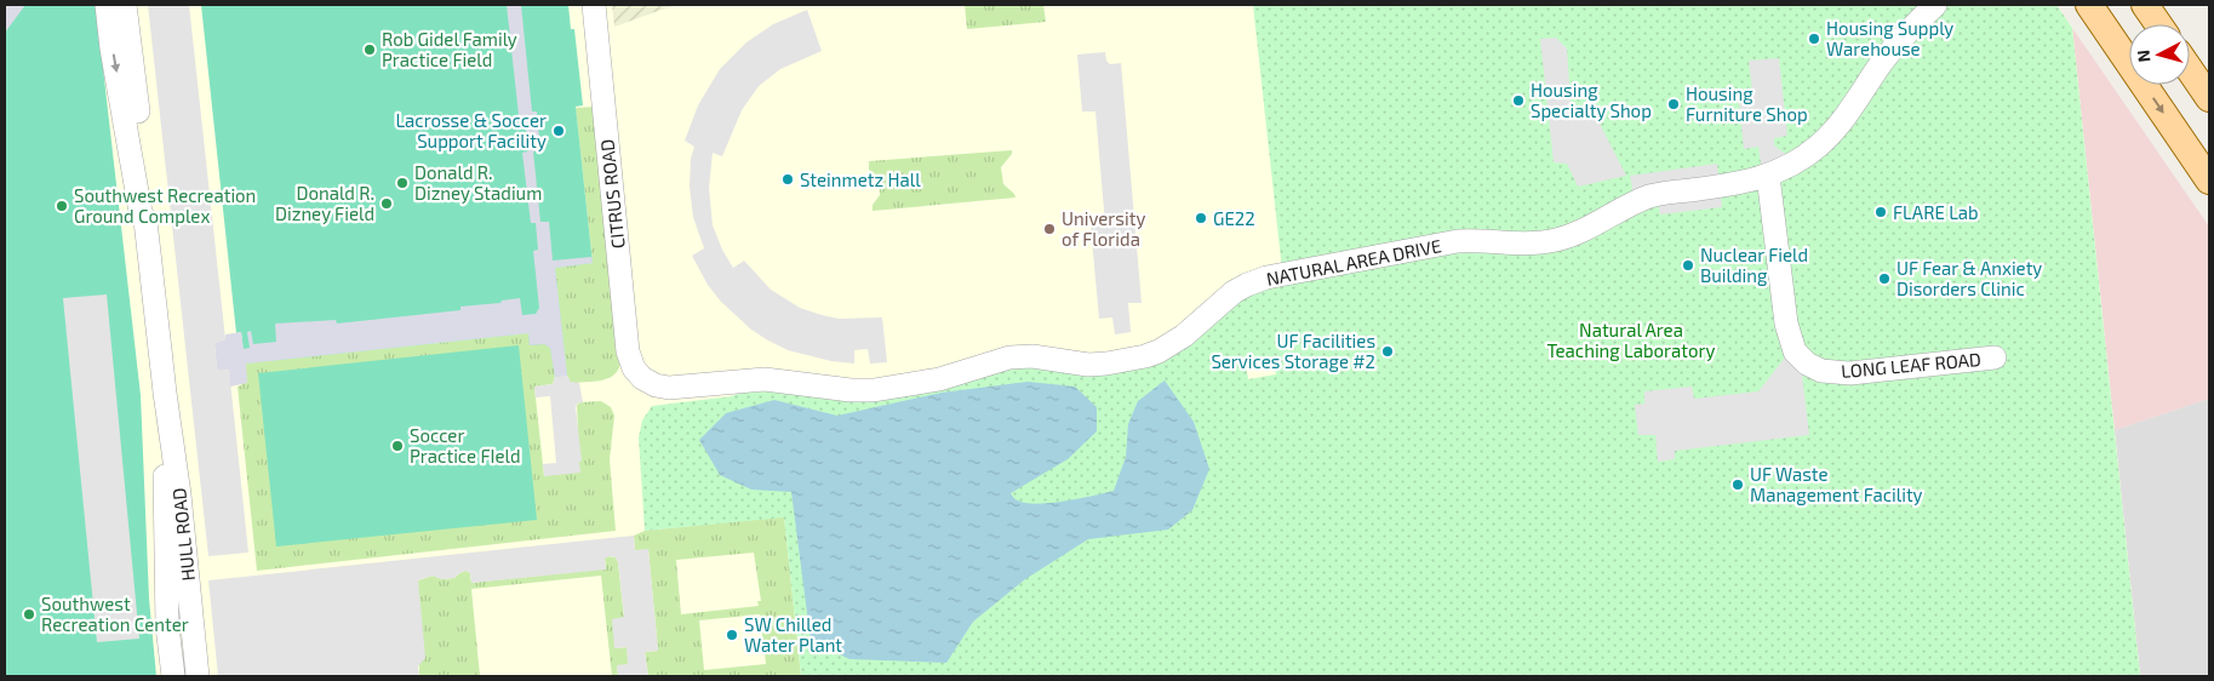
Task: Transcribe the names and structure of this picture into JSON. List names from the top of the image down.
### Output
{
  "streets": {
    "street": [
      "CITRUS ROAD",
      "NATURAL AREA DRIVE",
      "LONG LEAF ROAD",
      "HULL ROAD"
    ]
  },
  "crossings": [
    ["CITRUS ROAD", "NATURAL AREA DRIVE"],
    ["NATURAL AREA DRIVE", "LONG LEAF ROAD"]
  ],
  "parks": ["Natural Area Teaching Laboratory"],
  "places": [
    "Housing Supply Warehouse",
    "Rob Gidel Family Practice Field",
    "Housing Specialty Shop",
    "Housing Furniture Shop",
    "Lacrosse & Soccer Support Facility",
    "Steinmetz Hall",
    "Donald R. Dizney Stadium",
    "Donald R. Dizney Field",
    "Southwest Recreation Ground Complex",
    "FLARE Lab",
    "GE22",
    "University of Florida",
    "Nuclear Field Building",
    "UF Fear & Anxiety Disorders Clinic",
    "UF Facilities Services Storage #2",
    "Soccer Practice FIeld",
    "UF Waste Management Facility",
    "Southwest Recreation Center",
    "SW Chilled Water Plant"
  ],
  "north": "left"
}
